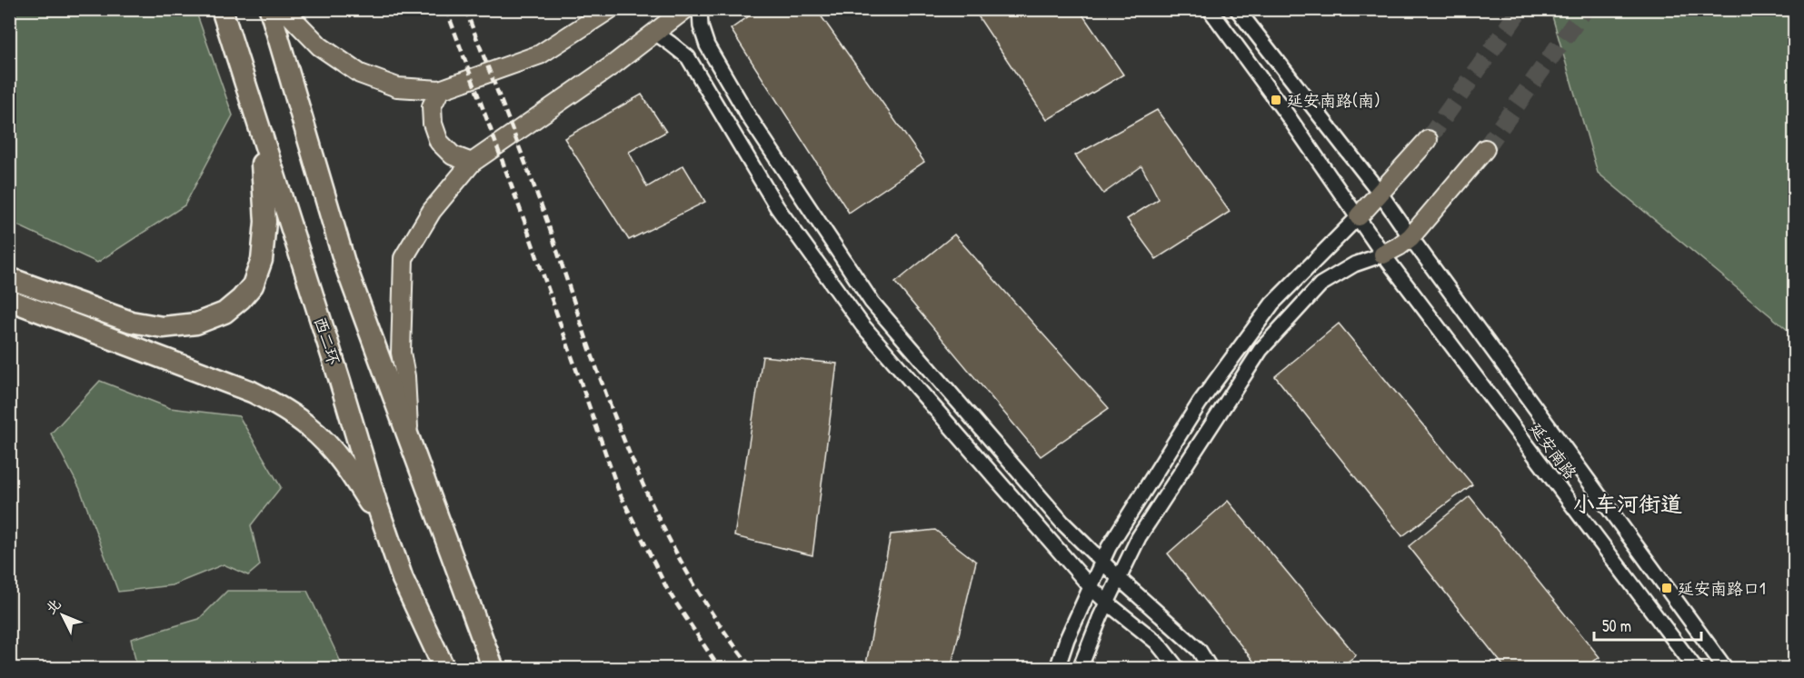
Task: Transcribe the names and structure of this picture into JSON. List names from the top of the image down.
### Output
{
  "streets": {
    "highway": ["西二环"],
    "street": ["延安南路"]
  },
  "districts": ["小车河街道"],
  "places": {
    "transit": ["延安南路(南)", "延安南路口1"]
  },
  "scale_bar": "50 m",
  "north": "top left"
}
